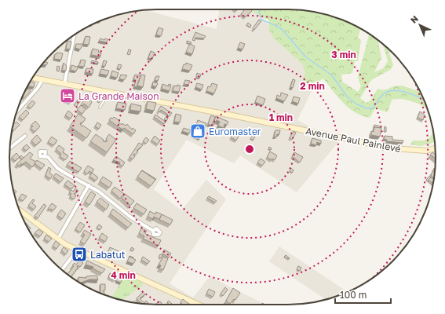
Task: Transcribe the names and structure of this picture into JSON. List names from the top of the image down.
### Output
{
  "streets": {
    "main road": ["Avenue Paul Painlevé"]
  },
  "places": {
    "hotel": ["La Grande Maison"],
    "shop": ["Euromaster"],
    "bus stop": ["Labatut"]
  },
  "scale_bar": "100 m",
  "north": "top left",
  "rings": [
    "3 min",
    "2 min",
    "1 min",
    "4 min"
  ]
}
